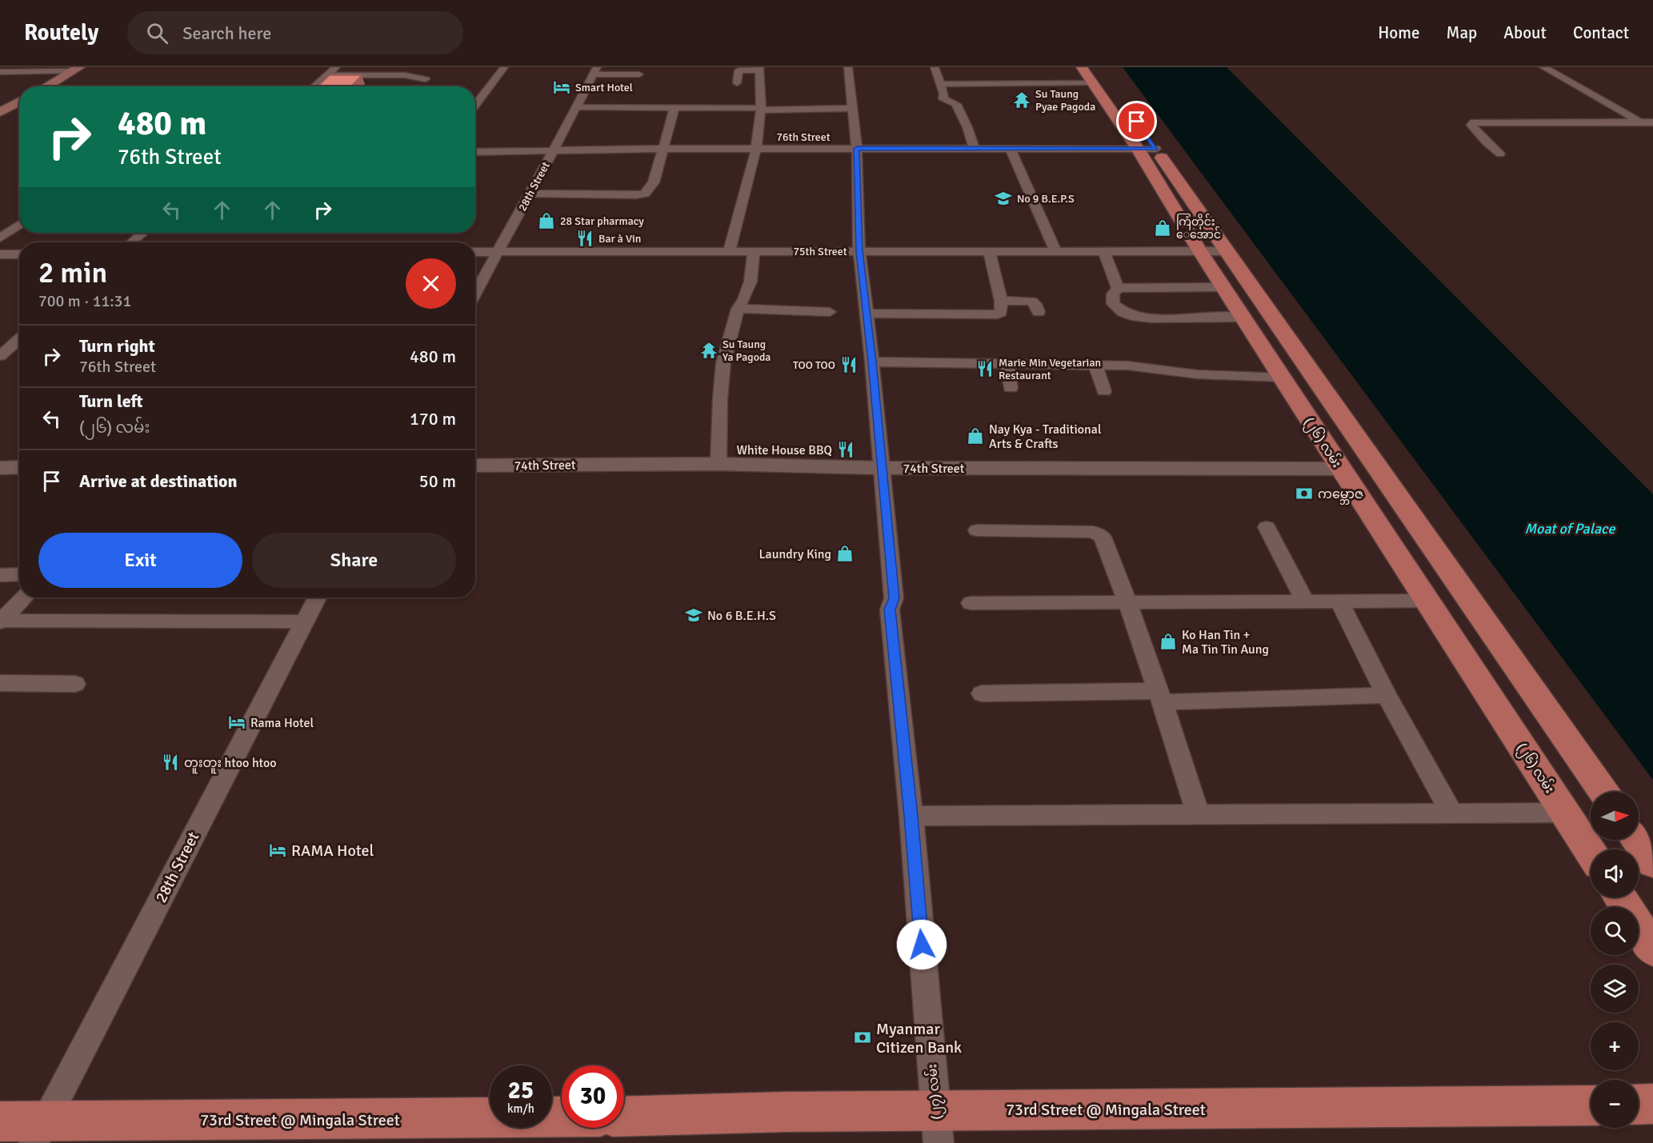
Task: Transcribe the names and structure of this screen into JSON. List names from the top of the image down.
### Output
{
  "streets": {
    "main road": ["(၂၆) လမ်း", "73rd Street @ Mingala Street"],
    "street": [
      "76th Street",
      "28th Street",
      "75th Street",
      "74th Street",
      "(၂၇) လမ်း"
    ]
  },
  "crossings": [
    ["76th Street", "28th Street"],
    ["76th Street", "(၂၆) လမ်း"],
    ["76th Street", "(၂၇) လမ်း"],
    ["28th Street", "75th Street"],
    ["28th Street", "73rd Street @ Mingala Street"],
    ["75th Street", "(၂၆) လမ်း"],
    ["75th Street", "(၂၇) လမ်း"],
    ["(၂၆) လမ်း", "74th Street"],
    ["74th Street", "(၂၇) လမ်း"],
    ["(၂၇) လမ်း", "73rd Street @ Mingala Street"]
  ],
  "water": ["Moat of Palace"],
  "places": {
    "hotel": ["Smart Hotel", "Rama Hotel", "RAMA Hotel"],
    "temple": ["Su Taung Pyae Pagoda", "Su Taung Ya Pagoda"],
    "school or university": ["No 9 B.E.P.S", "No 6 B.E.H.S"],
    "shop": [
      "28 Star pharmacy",
      "ကြံတိုင်း‌ ‌ေအောင်",
      "Nay Kya - Traditional Arts & Crafts",
      "Laundry King",
      "Ko Han Tin + Ma Tin Tin Aung"
    ],
    "restaurant": [
      "Bar à Vin",
      "TOO TOO",
      "Marie Min Vegetarian Restaurant",
      "White House BBQ",
      "တူးတူး htoo htoo"
    ],
    "bank": ["ကမ္ဘောဇ", "Myanmar Citizen Bank"]
  },
  "north": "right",
  "page": {
    "header": "Routely",
    "search": "Search here",
    "nav": [
      "Home",
      "Map",
      "About",
      "Contact"
    ],
    "turn": ["480 m", "76th Street"],
    "heading": ["2 min", "700 m · 11:31"],
    "list": [
      {
        "name": "Turn right",
        "note": "76th Street",
        "value": "480 m"
      },
      {
        "name": "Turn left",
        "note": "(၂၆) လမ်း",
        "value": "170 m"
      },
      {
        "name": "Arrive at destination",
        "value": "50 m"
      }
    ],
    "buttons": ["Exit", "Share"],
    "map_buttons": ["+", "−"],
    "speed": "25 km/h",
    "limit": "30"
  }
}
